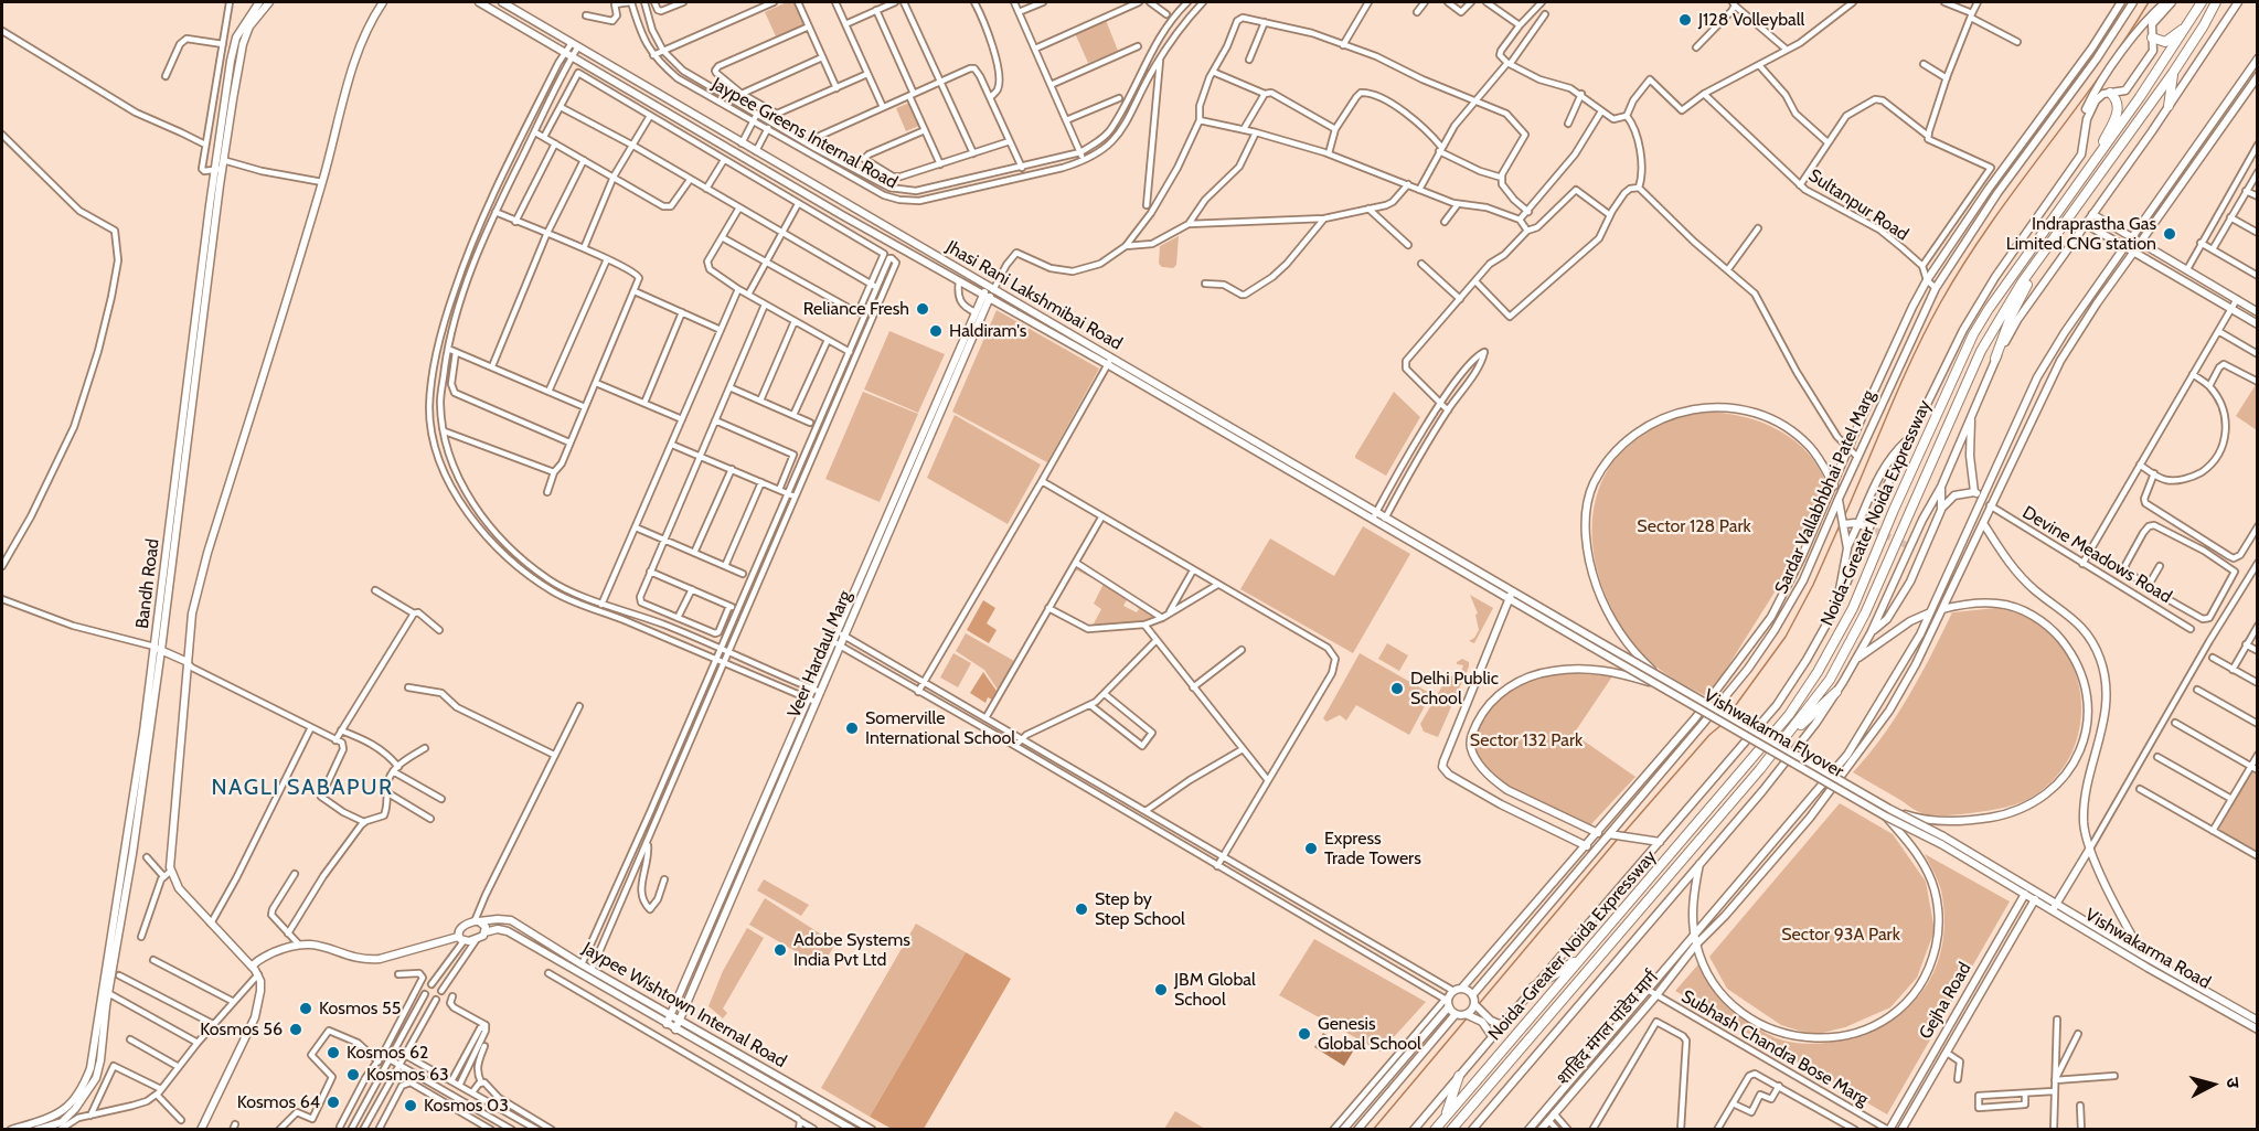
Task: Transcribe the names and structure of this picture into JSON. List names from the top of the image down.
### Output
{
  "streets": {
    "highway": ["Noida-Greater Noida Expressway"],
    "street": [
      "Jaypee Greens Internal Road",
      "Sultanpur Road",
      "Jhasi Rani Lakshmibai Road",
      "Sardar Vallabhbhai Patel Marg",
      "Devine Meadows Road",
      "Bandh Road",
      "Veer Hardaul Marg",
      "Vishwakarma Flyover",
      "Vishwakarma Road",
      "Gejha Road",
      "Jaypee Wishtown Internal Road",
      "शाहिद मंगल पांडेय मार्ग",
      "Subhash Chandra Bose Marg"
    ]
  },
  "crossings": [
    ["Jhasi Rani Lakshmibai Road", "Veer Hardaul Marg"],
    ["Jhasi Rani Lakshmibai Road", "Vishwakarma Flyover"],
    ["Veer Hardaul Marg", "Jaypee Wishtown Internal Road"],
    ["Vishwakarma Flyover", "Vishwakarma Road"],
    ["Vishwakarma Flyover", "Gejha Road"],
    ["Vishwakarma Road", "Gejha Road"],
    ["Gejha Road", "Subhash Chandra Bose Marg"],
    ["शाहिद मंगल पांडेय मार्ग", "Subhash Chandra Bose Marg"]
  ],
  "districts": ["NAGLI SABAPUR"],
  "parks": ["Sector 128 Park", "Sector 132 Park", "Sector 93A Park"],
  "places": [
    "J128 Volleyball",
    "Indraprastha Gas Limited CNG station",
    "Reliance Fresh",
    "Haldiram's",
    "Delhi Public School",
    "Somerville International School",
    "Express Trade Towers",
    "Step by Step School",
    "Adobe Systems India Pvt Ltd",
    "JBM Global School",
    "Kosmos 55",
    "Kosmos 56",
    "Genesis Global School",
    "Kosmos 62",
    "Kosmos 63",
    "Kosmos 64",
    "Kosmos 03"
  ],
  "north": "right"
}
